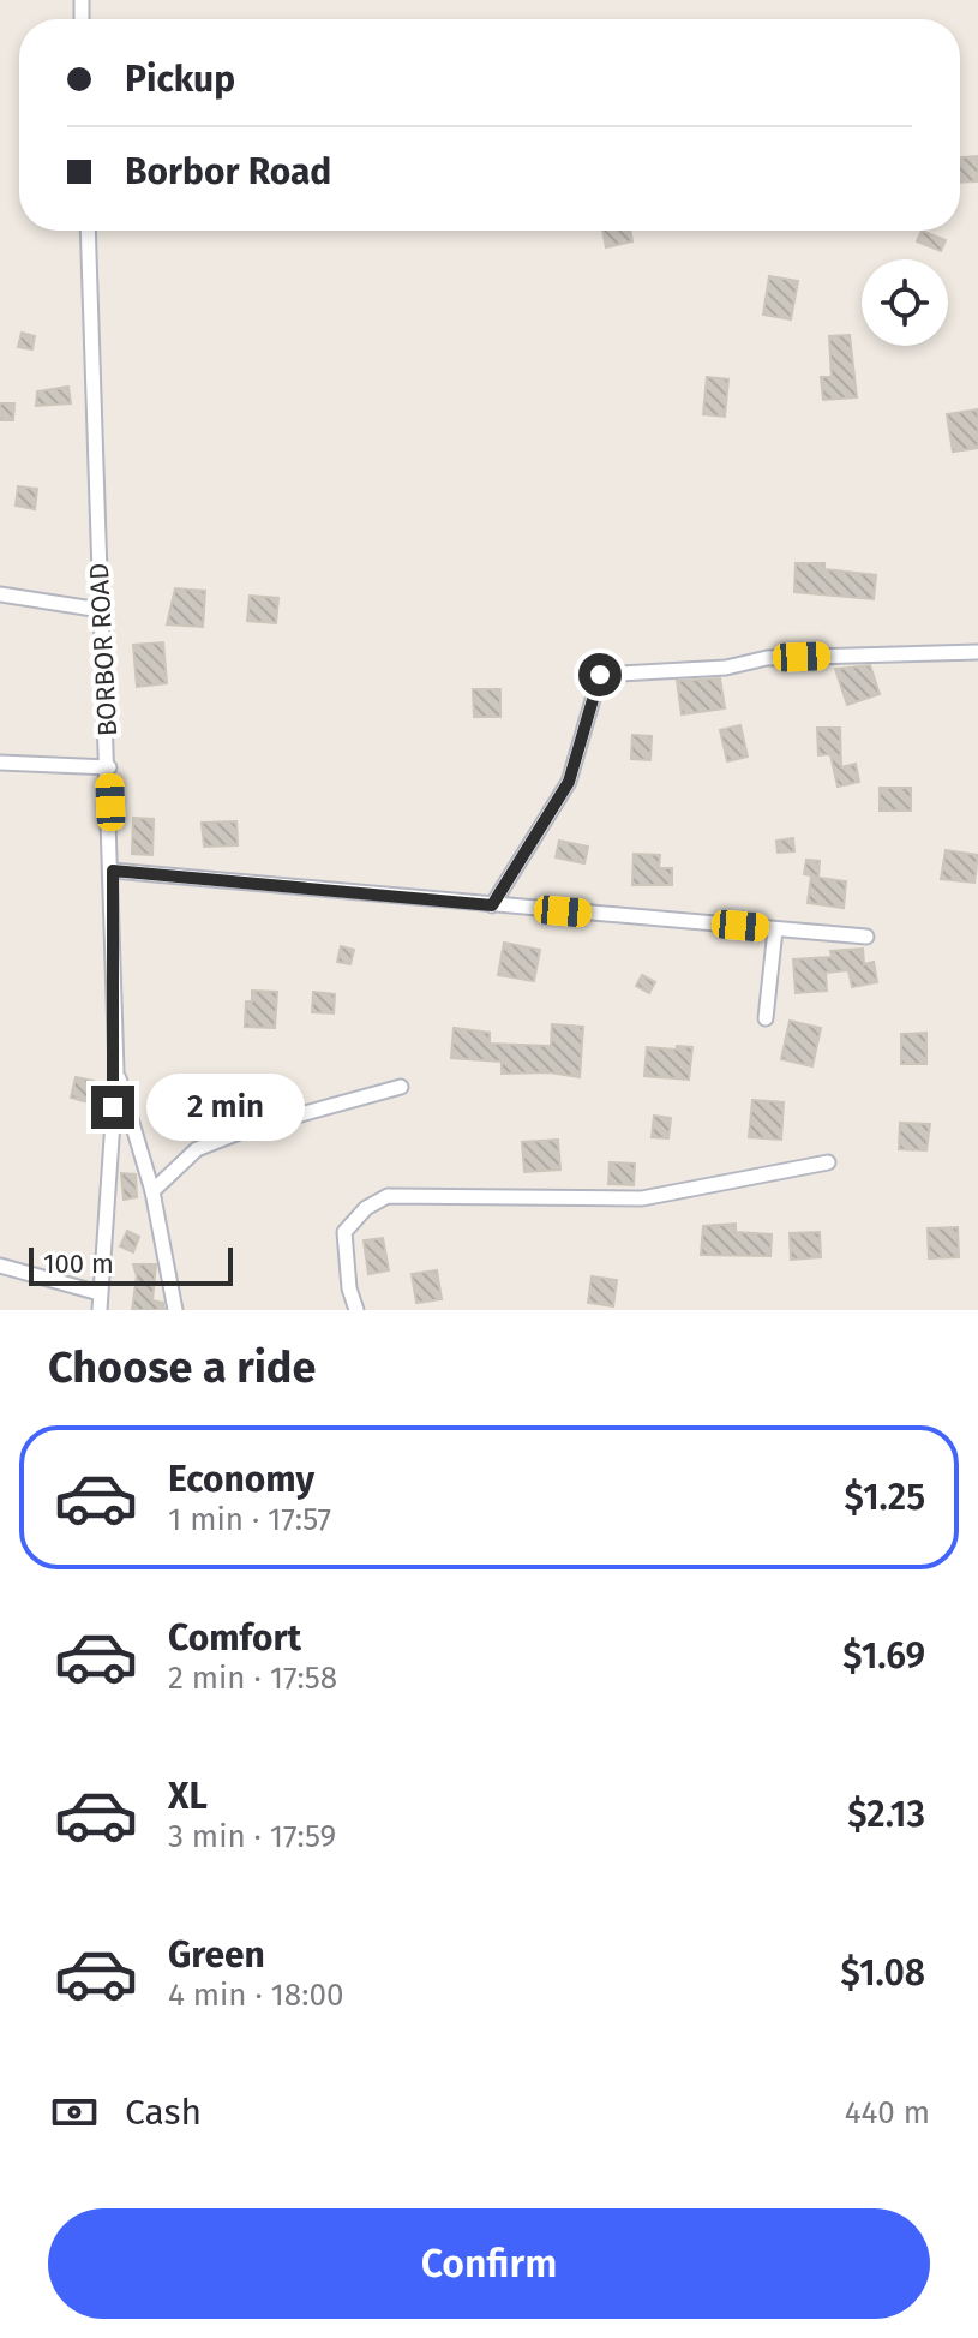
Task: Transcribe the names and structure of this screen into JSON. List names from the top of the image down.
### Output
{
  "streets": {
    "street": ["BORBOR ROAD"]
  },
  "scale_bar": "100 m",
  "page": {
    "banner": ["Pickup", "Borbor Road"],
    "bubble": "2 min",
    "scale": "100 m",
    "heading": "Choose a ride",
    "list": [
      {
        "name": "Economy",
        "note": "1 min · 17:57",
        "value": "$1.25"
      },
      {
        "name": "Comfort",
        "note": "2 min · 17:58",
        "value": "$1.69"
      },
      {
        "name": "XL",
        "note": "3 min · 17:59",
        "value": "$2.13"
      },
      {
        "name": "Green",
        "note": "4 min · 18:00",
        "value": "$1.08"
      }
    ],
    "pay": ["Cash", "440 m"],
    "buttons": "Confirm"
  }
}
